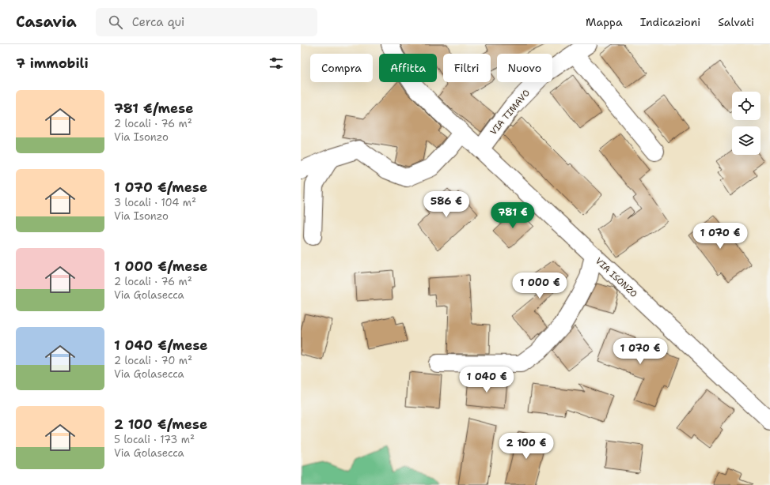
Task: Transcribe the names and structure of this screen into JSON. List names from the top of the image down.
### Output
{
  "streets": {
    "street": ["VIA TIMAVO", "VIA ISONZO"]
  },
  "crossings": [
    ["VIA TIMAVO", "VIA ISONZO"]
  ],
  "page": {
    "header": "Casavia",
    "search": "Cerca qui",
    "nav": ["Mappa", "Indicazioni", "Salvati"],
    "heading": "7 immobili",
    "chip": [
      "Compra",
      "Affitta",
      "Filtri",
      "Nuovo"
    ],
    "list": [
      {
        "name": "781 €/mese",
        "note": "2 locali · 76 m² · Via Isonzo"
      },
      {
        "name": "1 070 €/mese",
        "note": "3 locali · 104 m² · Via Isonzo"
      },
      {
        "name": "1 000 €/mese",
        "note": "2 locali · 76 m² · Via Golasecca"
      },
      {
        "name": "1 040 €/mese",
        "note": "2 locali · 70 m² · Via Golasecca"
      },
      {
        "name": "2 100 €/mese",
        "note": "5 locali · 173 m² · Via Golasecca"
      }
    ],
    "price": [
      "586 €",
      "781 €",
      "1 070 €",
      "1 000 €",
      "1 070 €",
      "1 040 €",
      "2 100 €"
    ]
  }
}
